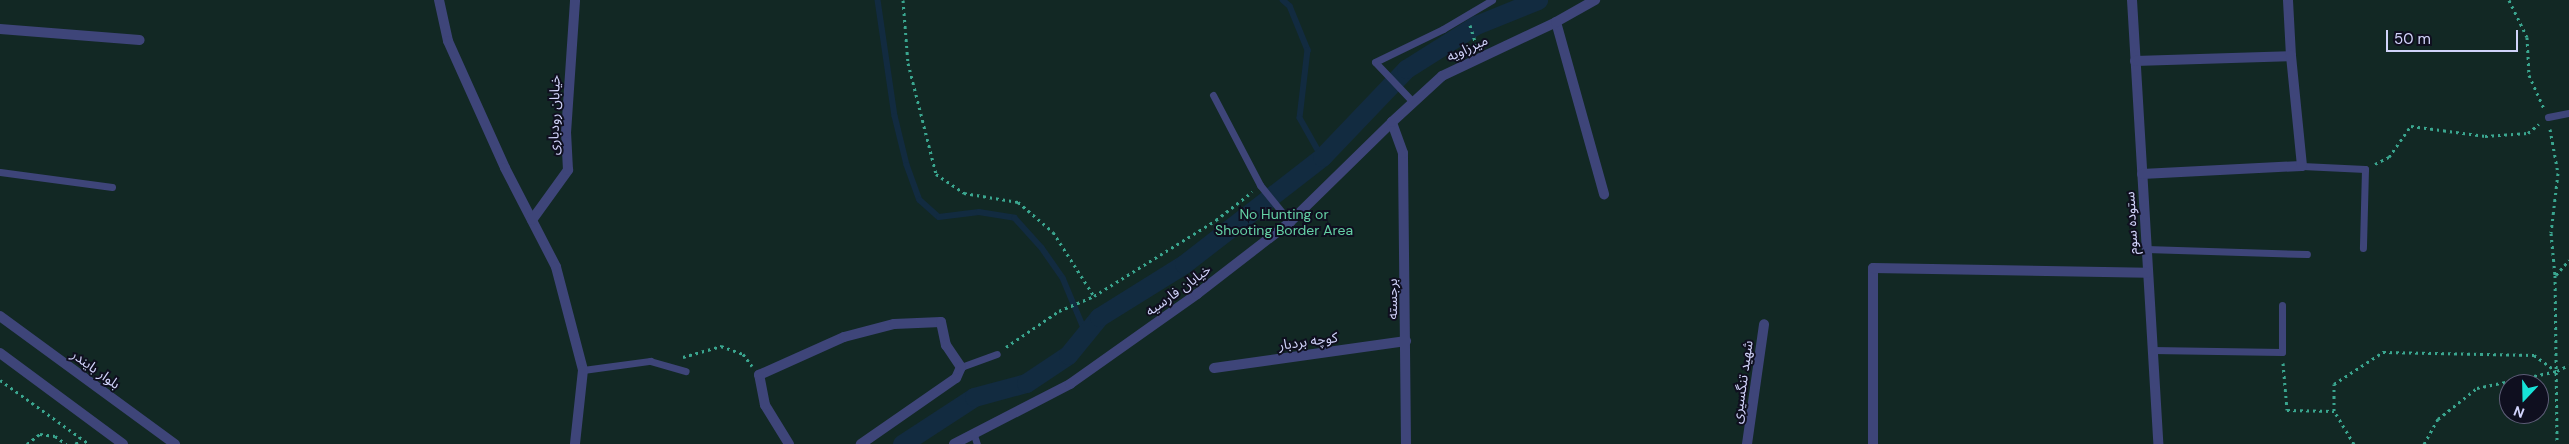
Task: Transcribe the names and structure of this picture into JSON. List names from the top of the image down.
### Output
{
  "streets": {
    "street": [
      "میرزاویه",
      "خیابان رودباری",
      "ستوده سوم",
      "خیابان فارسیه",
      "برجسته",
      "کوچه بردبار",
      "بلوار بایندر",
      "شهید تنگسیری"
    ]
  },
  "crossings": [
    ["میرزاویه", "خیابان فارسیه"],
    ["میرزاویه", "برجسته"],
    ["خیابان فارسیه", "برجسته"],
    ["برجسته", "کوچه بردبار"]
  ],
  "parks": ["No Hunting or Shooting Border Area"],
  "scale_bar": "50 m",
  "north": "bottom"
}
